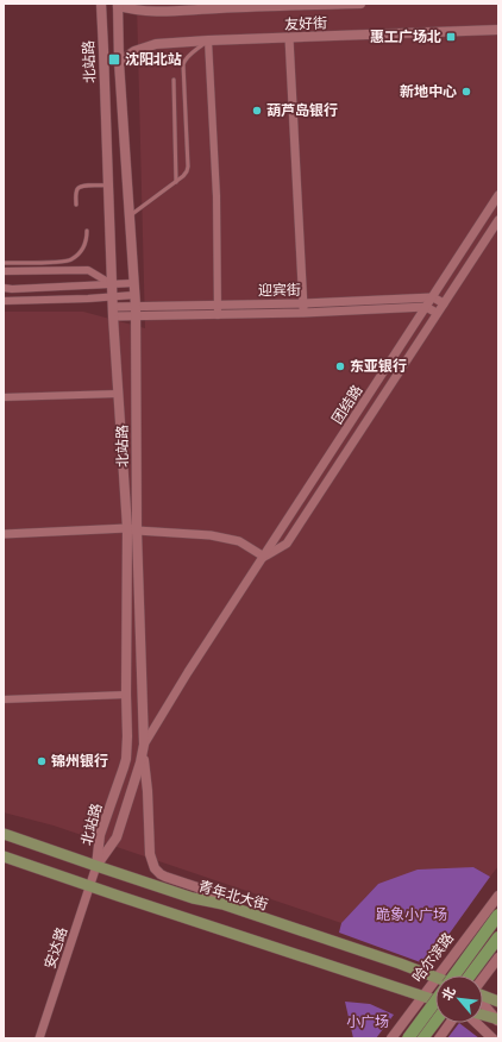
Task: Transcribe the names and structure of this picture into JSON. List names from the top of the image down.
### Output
{
  "streets": {
    "main road": [
      "友好街",
      "北站路",
      "青年北大街",
      "哈尔滨路"
    ],
    "street": ["迎宾街", "团结路", "安达路"]
  },
  "crossings": [
    ["友好街", "北站路"],
    ["北站路", "迎宾街"],
    ["北站路", "团结路"],
    ["北站路", "青年北大街"],
    ["北站路", "安达路"],
    ["迎宾街", "团结路"],
    ["青年北大街", "安达路"]
  ],
  "parks": ["跪象小广场", "小广场"],
  "places": {
    "transit": ["惠工广场北", "沈阳北站"],
    "other": [
      "新地中心",
      "葫芦岛银行",
      "东亚银行",
      "锦州银行"
    ]
  },
  "north": "top left"
}
